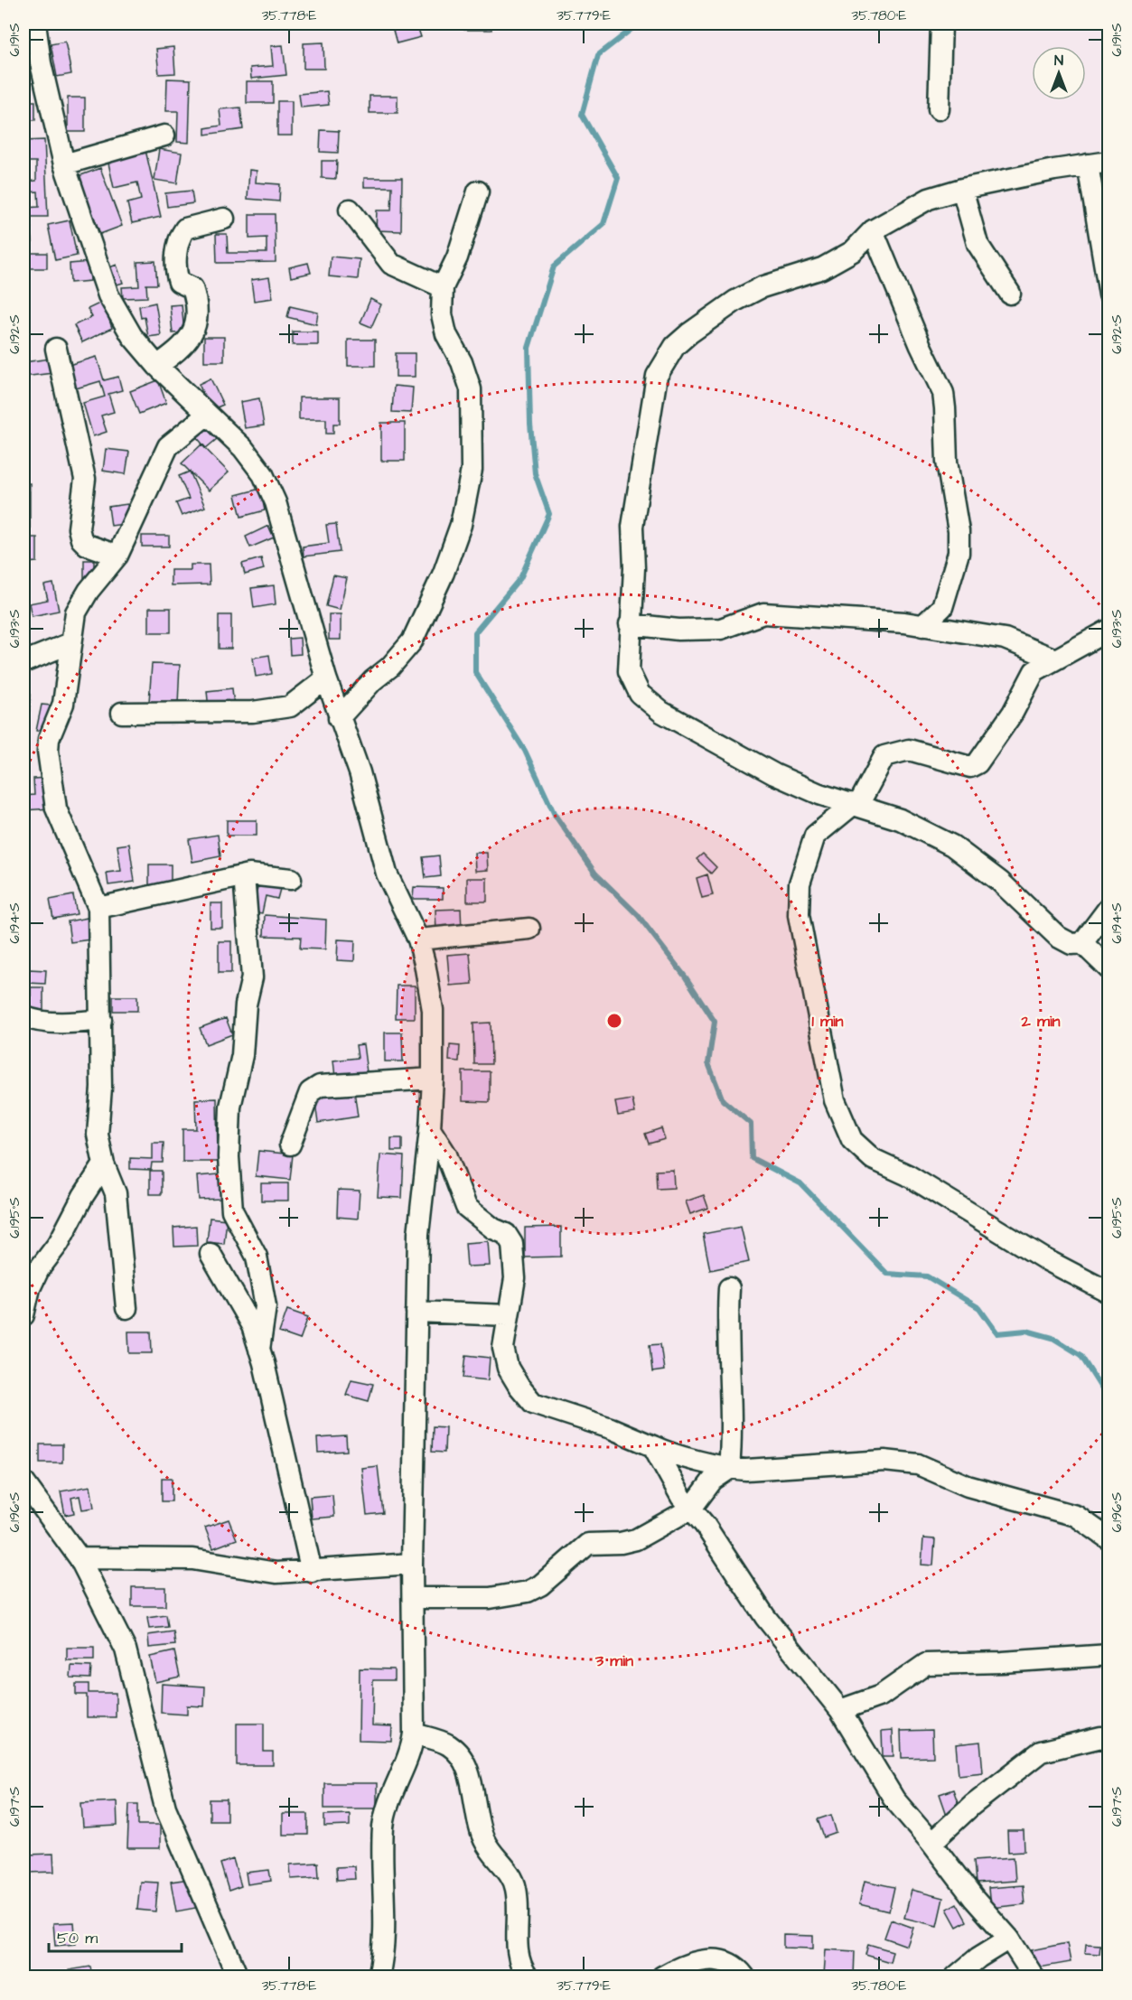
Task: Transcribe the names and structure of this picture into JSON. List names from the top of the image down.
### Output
{
  "scale_bar": "50 m",
  "north": "top",
  "coordinates": [
    "35.778°E",
    "35.779°E",
    "35.780°E",
    "6.191°S",
    "6.192°S",
    "6.193°S",
    "6.194°S",
    "6.195°S",
    "6.196°S",
    "6.197°S"
  ],
  "rings": ["1 min", "2 min", "3 min"]
}
